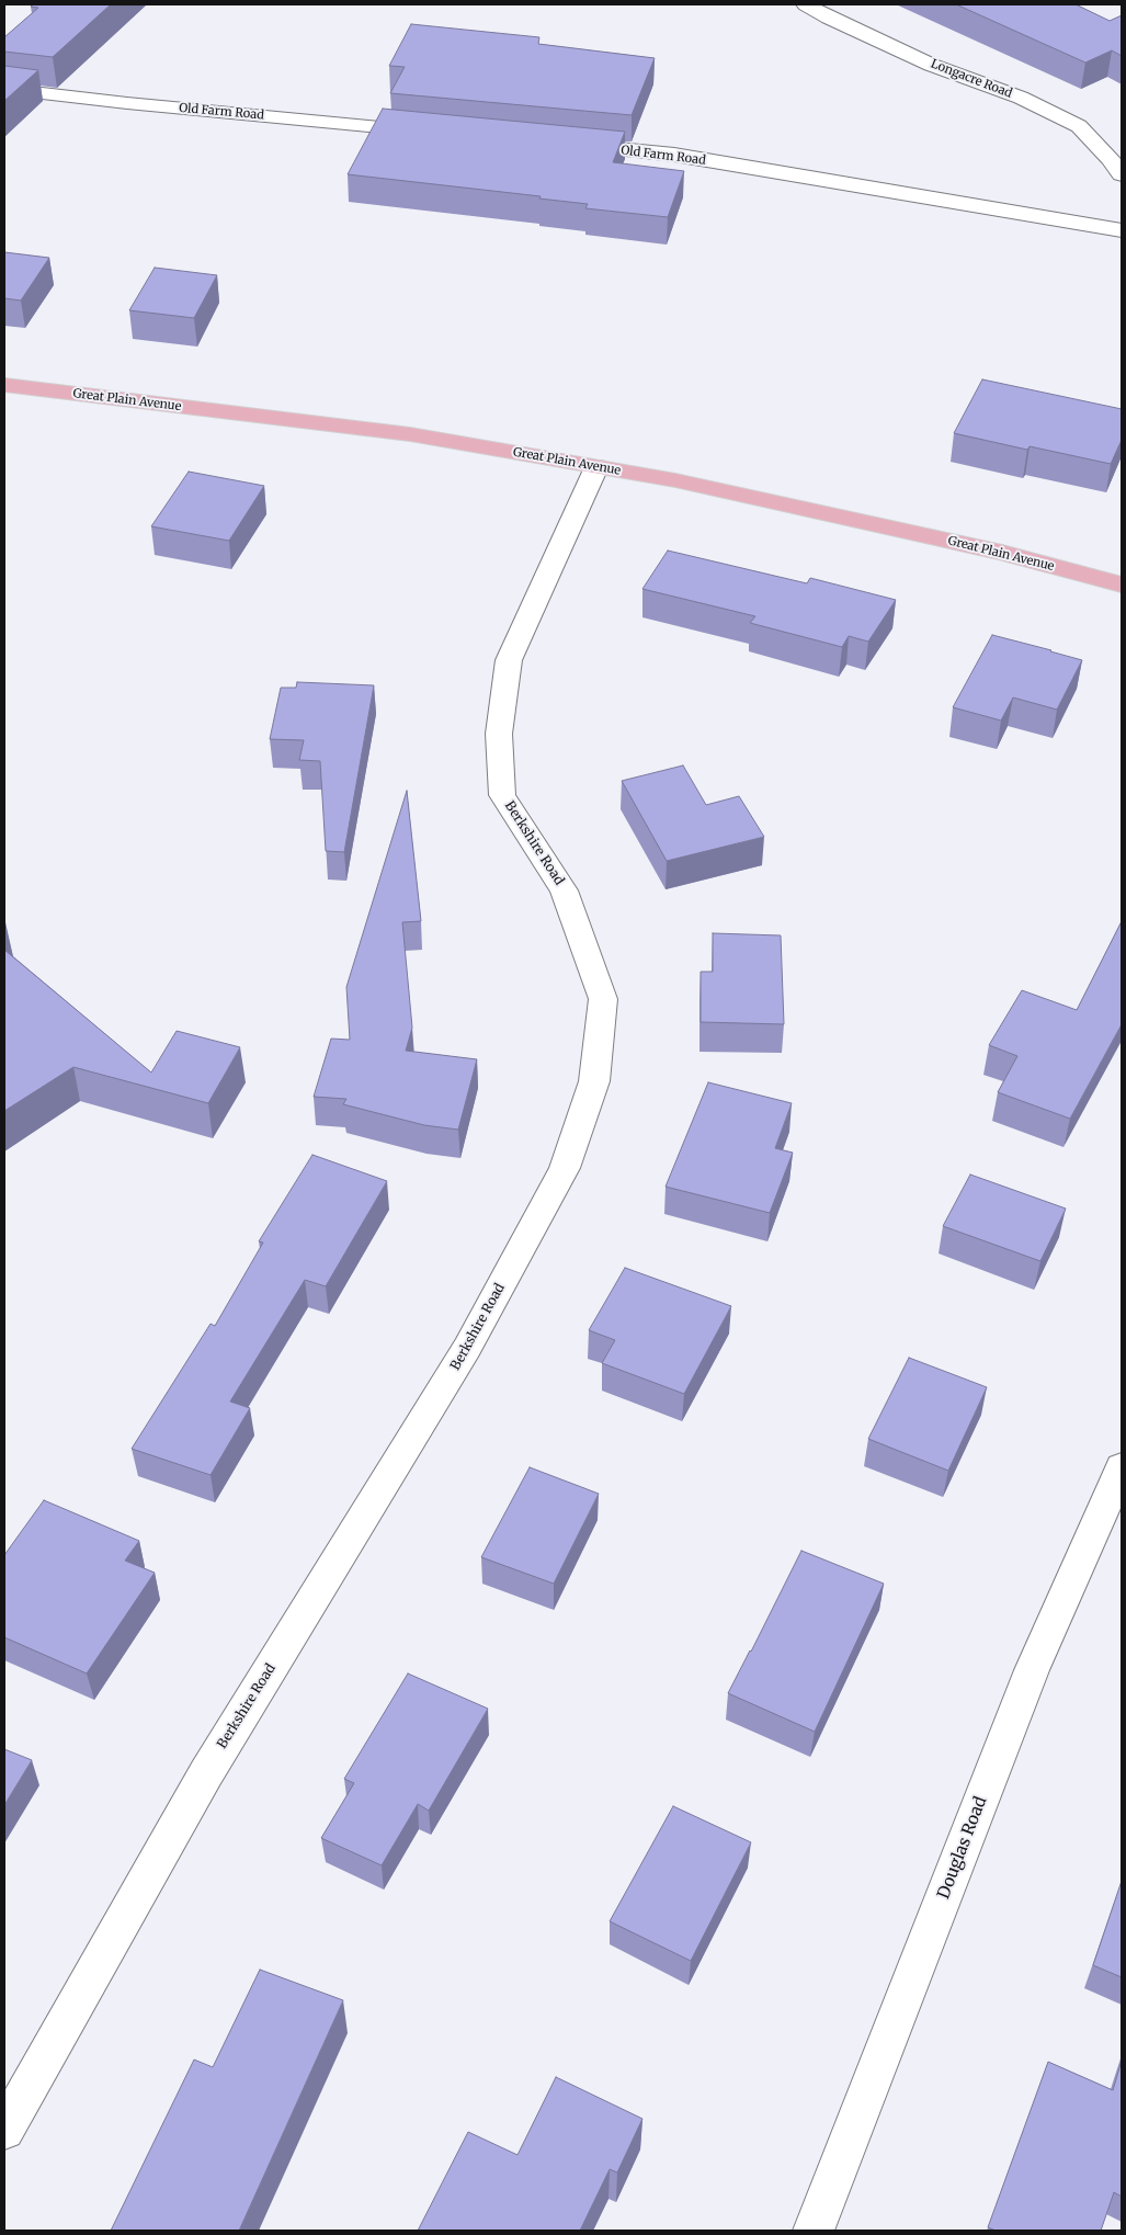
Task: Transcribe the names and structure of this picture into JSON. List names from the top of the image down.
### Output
{
  "streets": {
    "main road": ["Great Plain Avenue"],
    "street": [
      "Longacre Road",
      "Old Farm Road",
      "Berkshire Road",
      "Douglas Road"
    ]
  },
  "crossings": [
    ["Great Plain Avenue", "Berkshire Road"]
  ]
}
